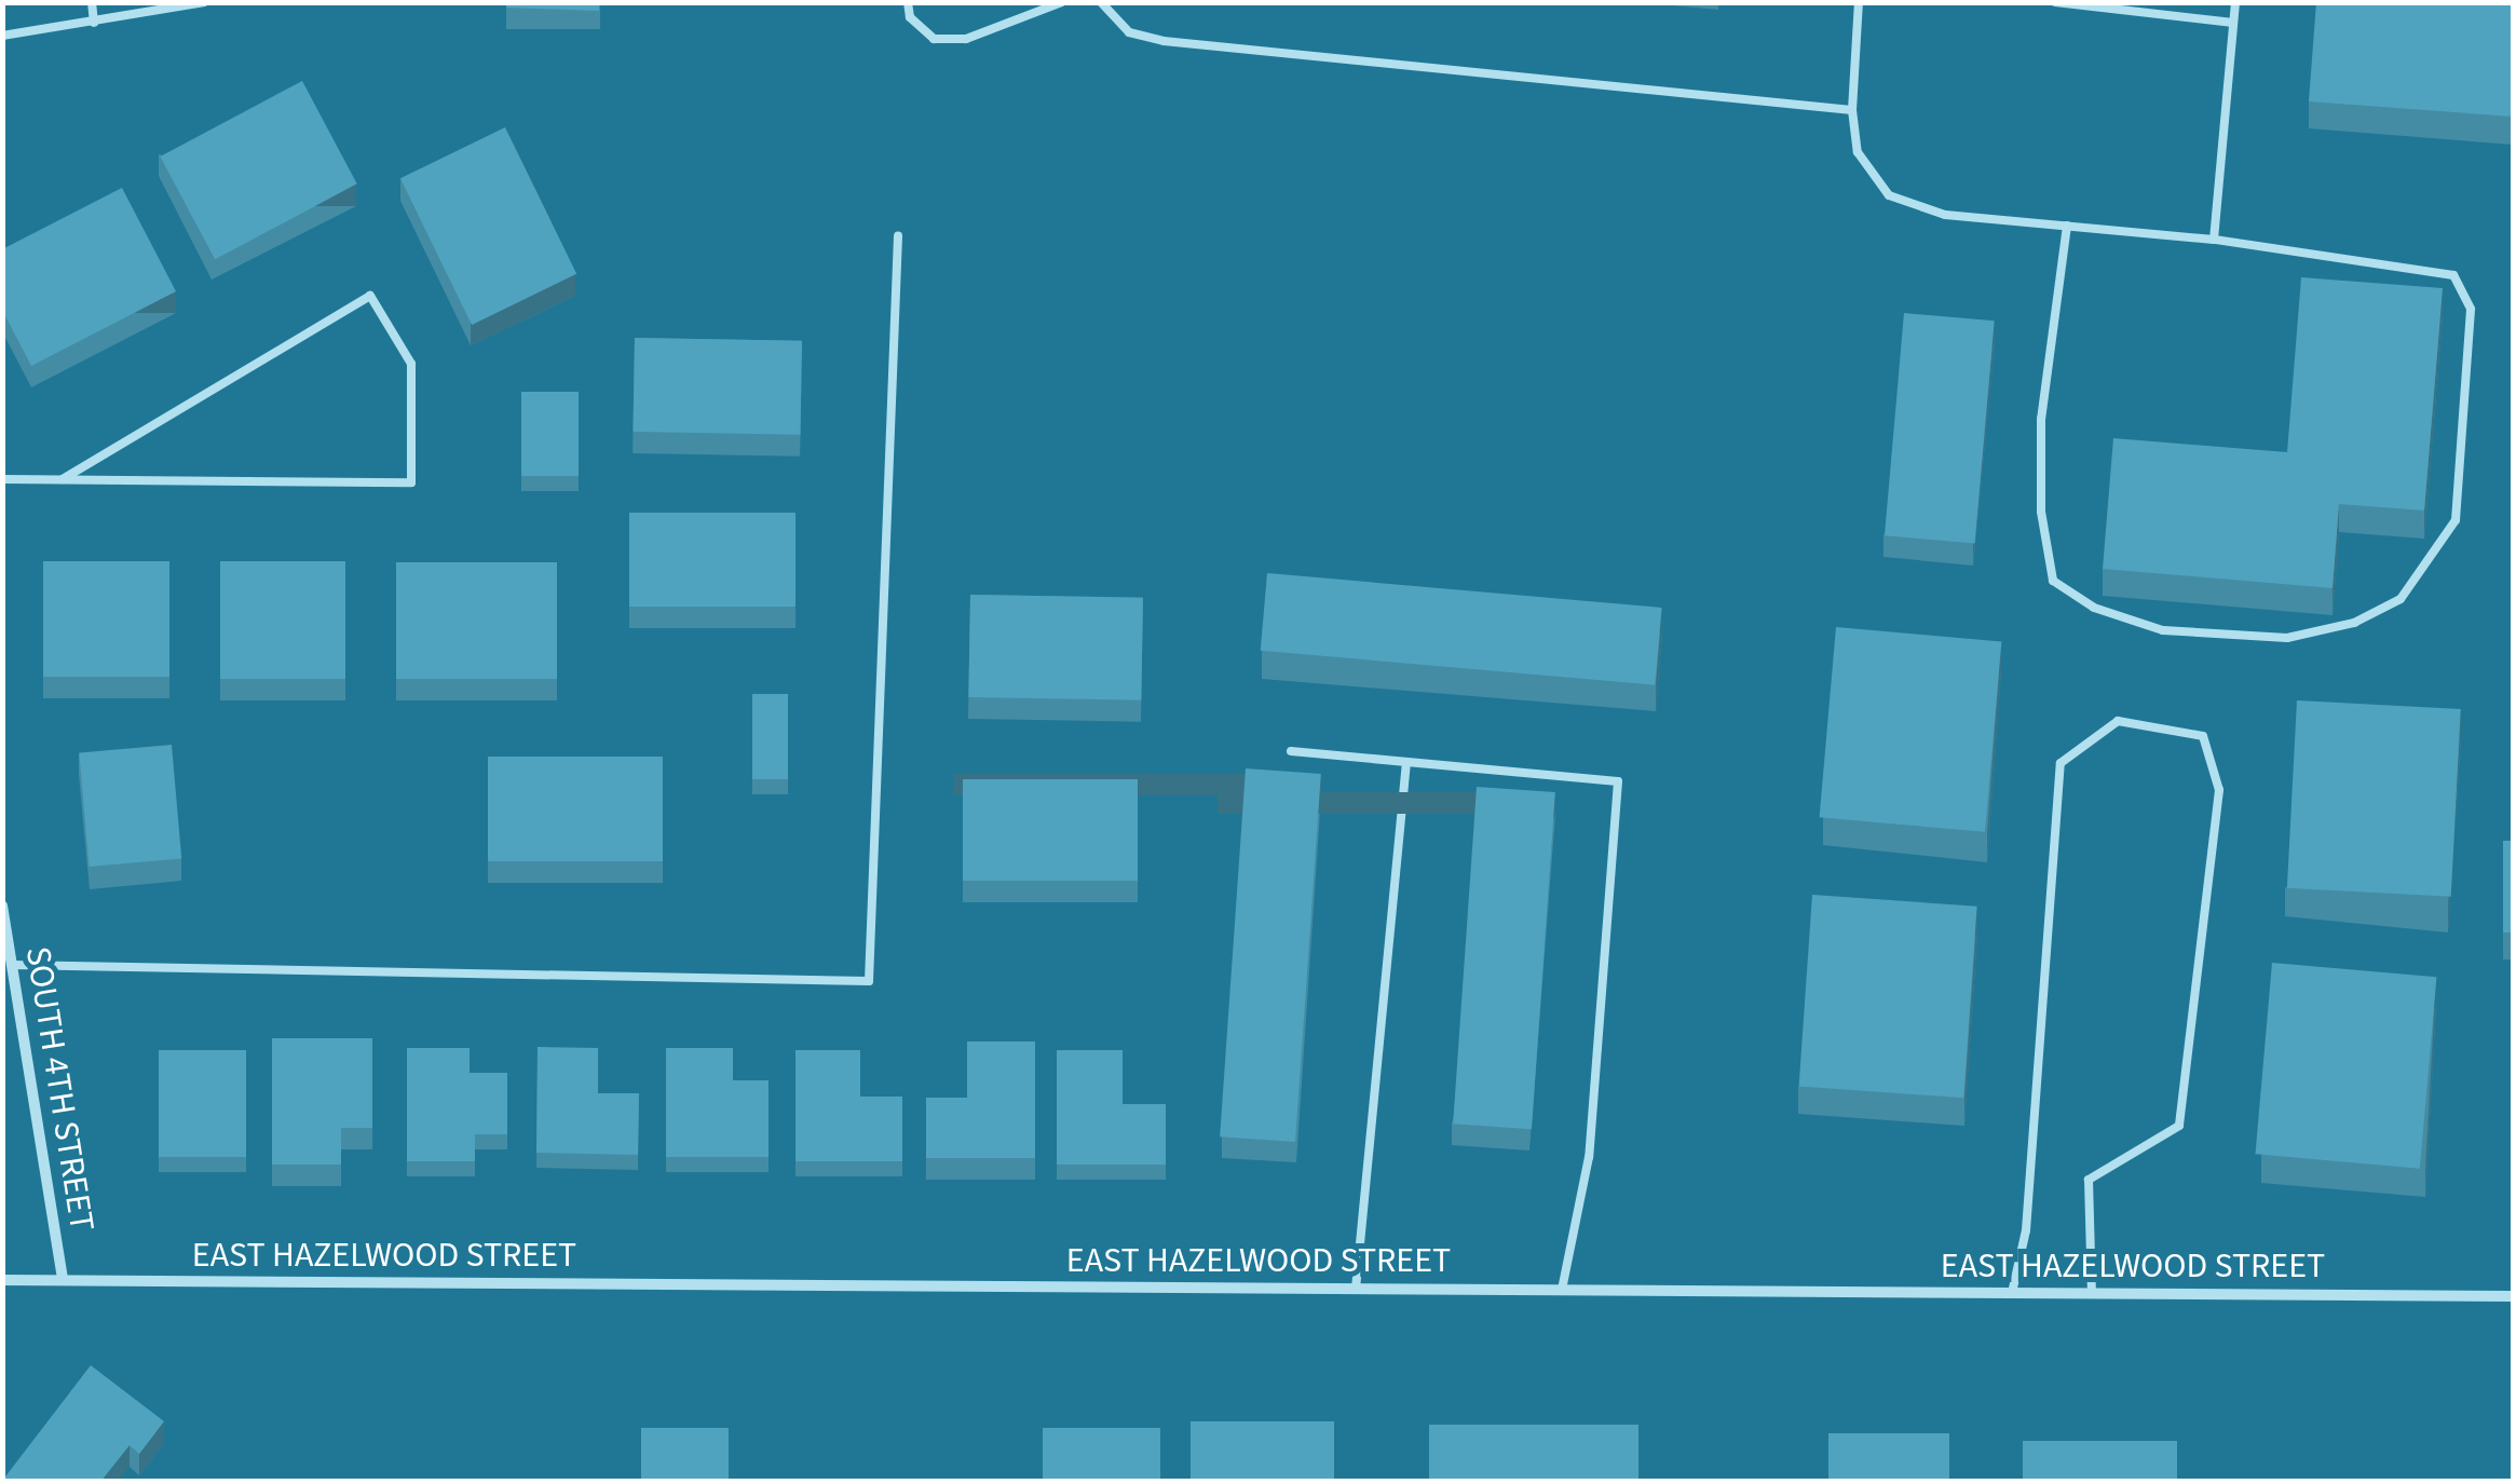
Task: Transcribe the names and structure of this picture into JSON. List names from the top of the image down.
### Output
{
  "streets": {
    "street": ["SOUTH 4TH STREET", "EAST HAZELWOOD STREET"]
  },
  "crossings": [
    ["SOUTH 4TH STREET", "EAST HAZELWOOD STREET"]
  ]
}
